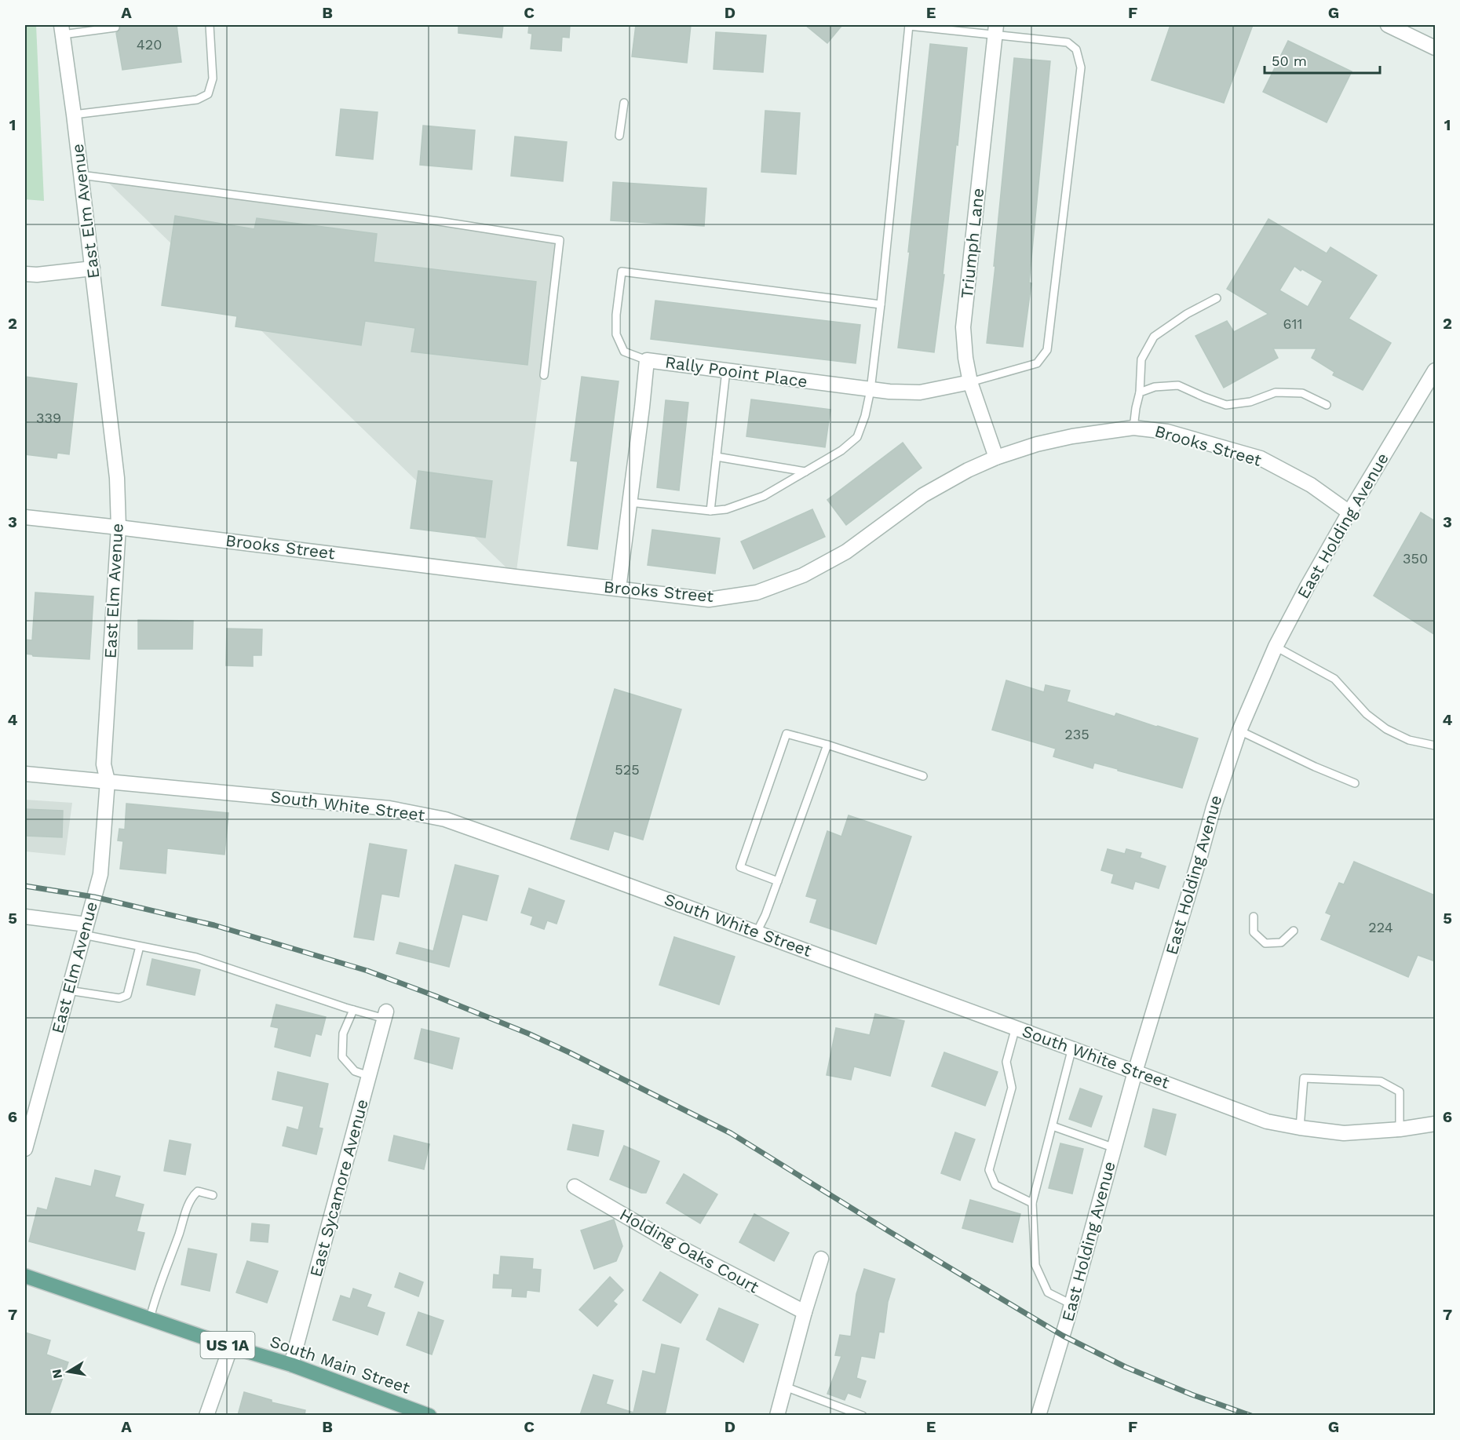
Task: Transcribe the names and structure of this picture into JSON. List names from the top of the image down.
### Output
{
  "streets": {
    "main road": ["US 1A", "South Main Street"],
    "street": [
      "East Elm Avenue",
      "Triumph Lane",
      "Rally Pooint Place",
      "Brooks Street",
      "East Holding Avenue",
      "South White Street",
      "East Sycamore Avenue",
      "Holding Oaks Court"
    ]
  },
  "crossings": [
    ["East Elm Avenue", "Brooks Street"],
    ["East Elm Avenue", "South White Street"],
    ["Triumph Lane", "Rally Pooint Place"],
    ["Triumph Lane", "Brooks Street"],
    ["Rally Pooint Place", "Brooks Street"],
    ["Brooks Street", "East Holding Avenue"],
    ["East Holding Avenue", "South White Street"],
    ["East Sycamore Avenue", "South Main Street"]
  ],
  "house_numbers": [
    "420",
    "611",
    "339",
    "350",
    "235",
    "525",
    "224"
  ],
  "scale_bar": "50 m",
  "north": "left",
  "grid": {
    "columns": [
      "A",
      "B",
      "C",
      "D",
      "E",
      "F",
      "G"
    ],
    "rows": [
      "1",
      "2",
      "3",
      "4",
      "5",
      "6",
      "7"
    ]
  }
}
